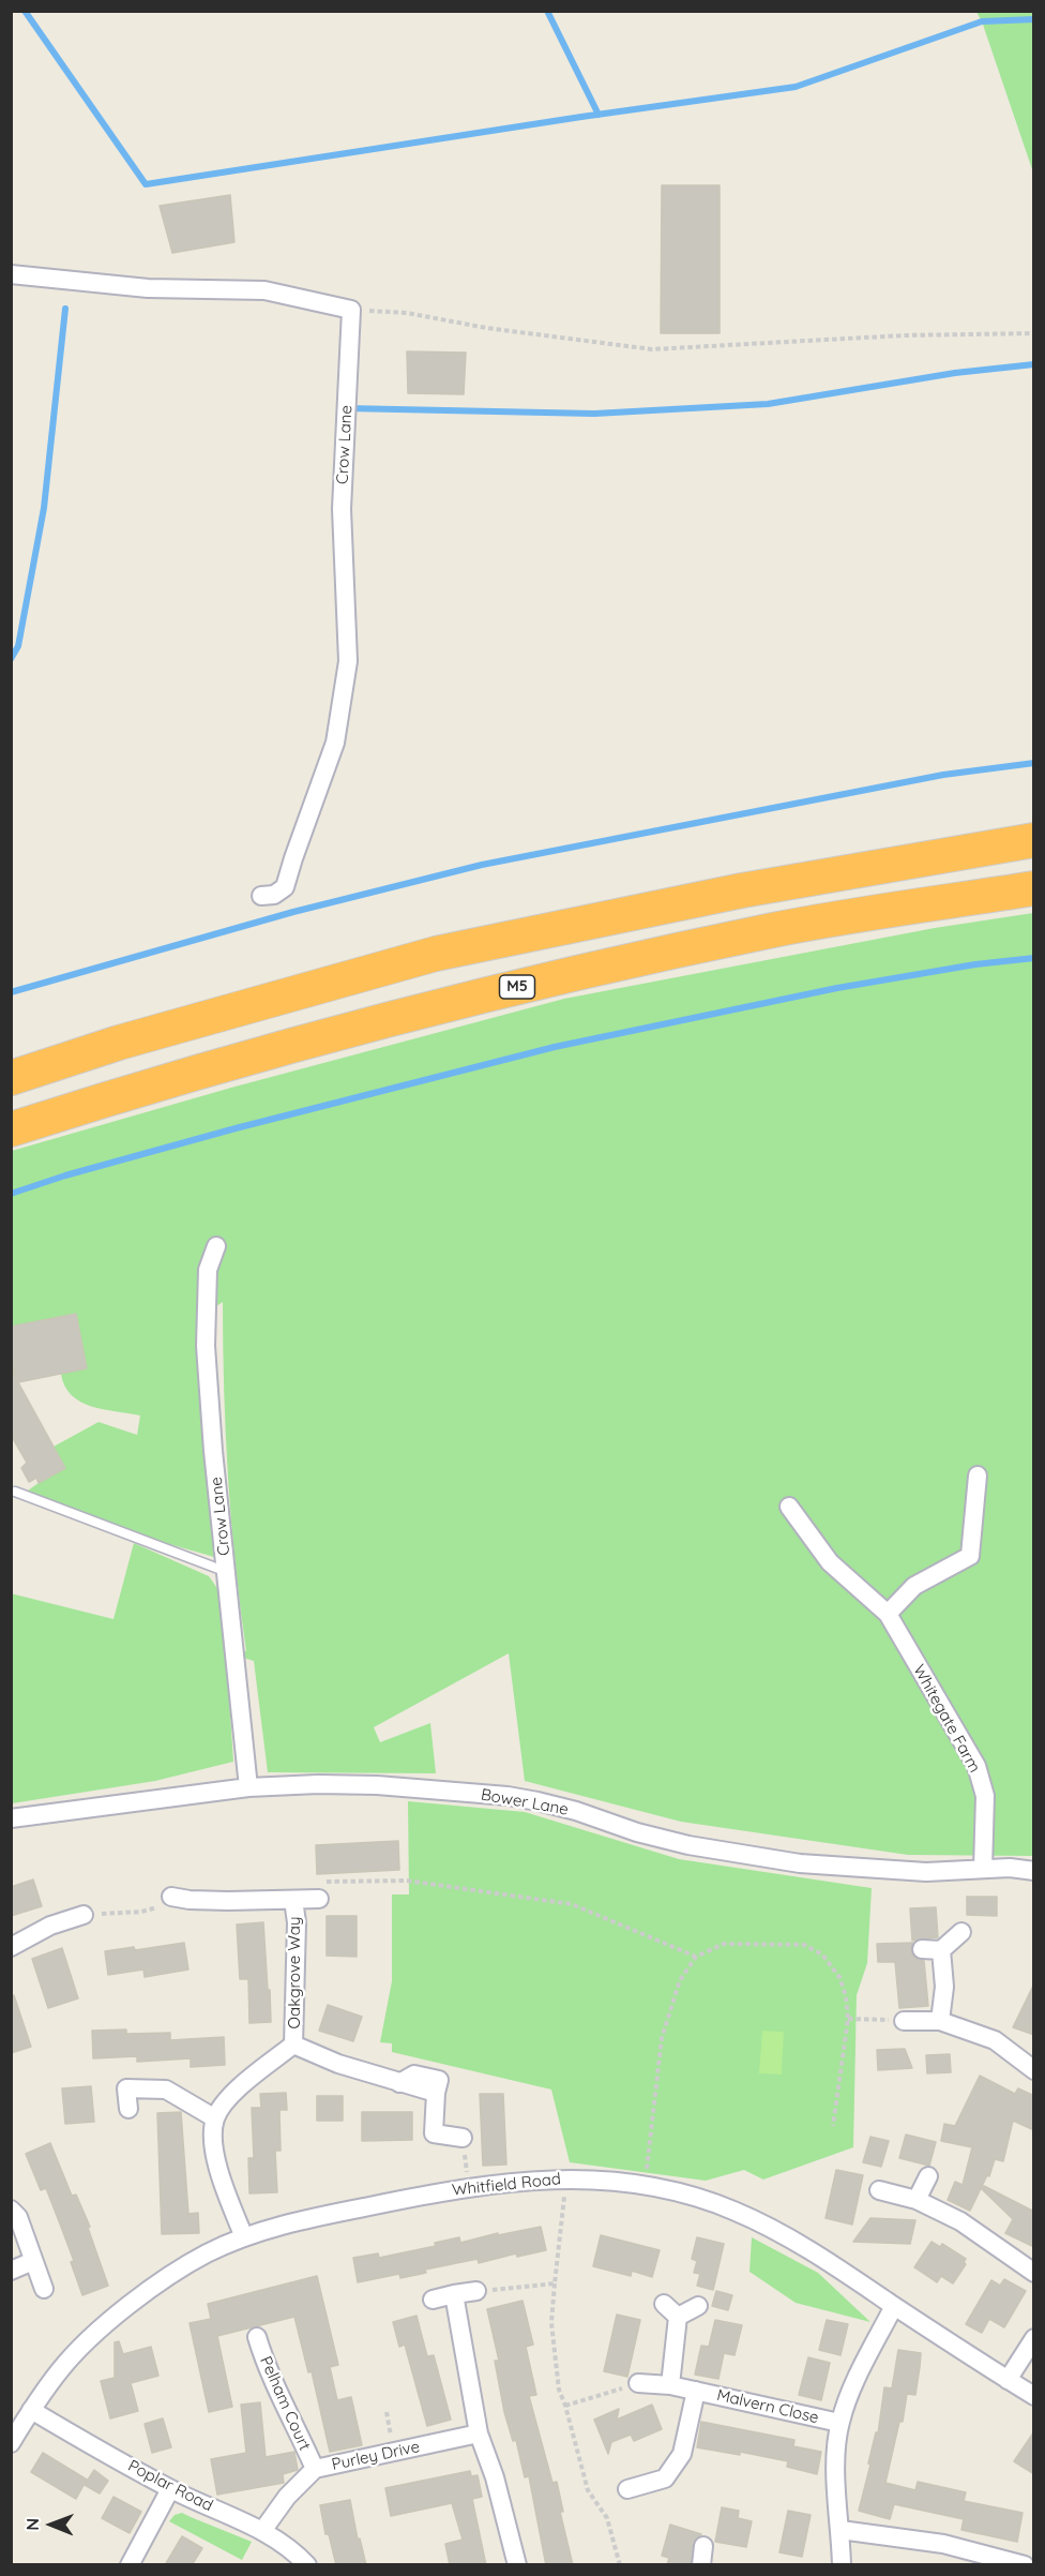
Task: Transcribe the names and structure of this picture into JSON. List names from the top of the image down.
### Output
{
  "streets": {
    "highway": ["M5"],
    "street": [
      "Crow Lane",
      "Whitegate Farm",
      "Bower Lane",
      "Oakgrove Way",
      "Whitfield Road",
      "Pelham Court",
      "Malvern Close",
      "Purley Drive",
      "Poplar Road"
    ]
  },
  "crossings": [
    ["Crow Lane", "Bower Lane"],
    ["Whitegate Farm", "Bower Lane"],
    ["Whitfield Road", "Poplar Road"],
    ["Pelham Court", "Purley Drive"],
    ["Purley Drive", "Poplar Road"]
  ],
  "north": "left"
}
